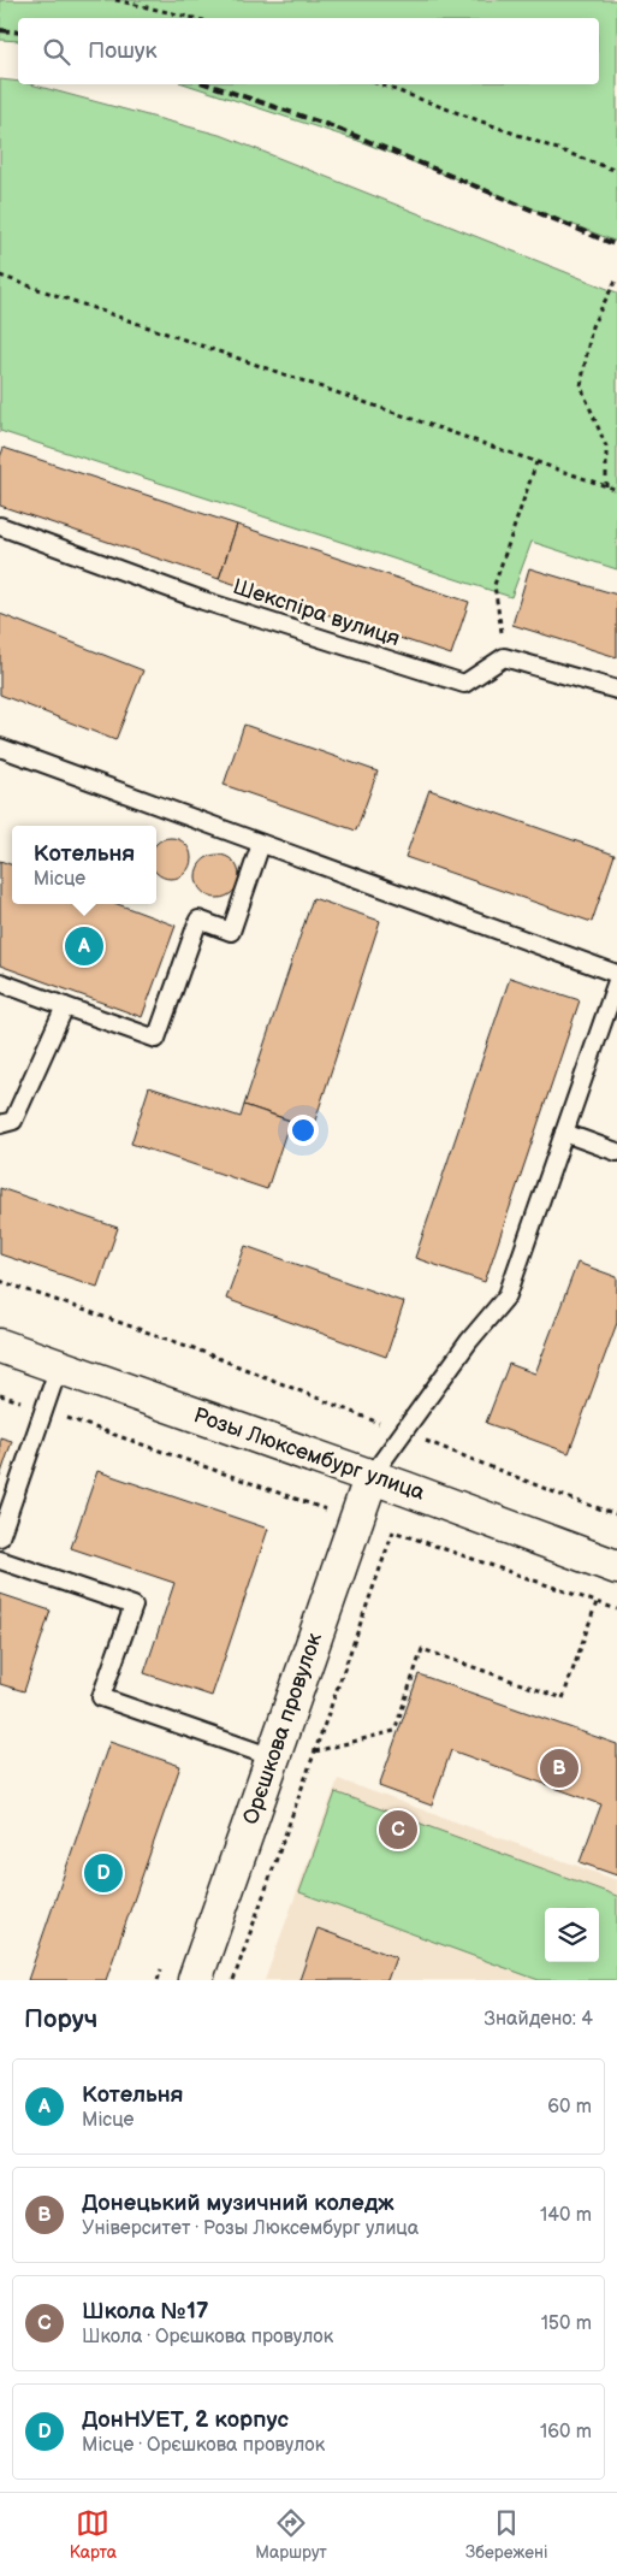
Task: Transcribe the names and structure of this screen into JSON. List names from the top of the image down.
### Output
{
  "streets": {
    "street": ["Розы Люксембург улица", "Орєшкова провулок"],
    "lane": ["Шекспіра вулиця"]
  },
  "crossings": [
    ["Розы Люксембург улица", "Орєшкова провулок"]
  ],
  "page": {
    "search": "Пошук",
    "popup": ["Котельня", "Місце"],
    "pins": [
      "A",
      "B",
      "C",
      "D"
    ],
    "heading": ["Поруч", "Знайдено: 4"],
    "list": [
      {
        "mark": "A",
        "name": "Котельня",
        "note": "Місце",
        "value": "60 m"
      },
      {
        "mark": "B",
        "name": "Донецький музичний коледж",
        "note": "Університет · Розы Люксембург улица",
        "value": "140 m"
      },
      {
        "mark": "C",
        "name": "Школа №17",
        "note": "Школа · Орєшкова провулок",
        "value": "150 m"
      },
      {
        "mark": "D",
        "name": "ДонНУЕТ, 2 корпус",
        "note": "Місце · Орєшкова провулок",
        "value": "160 m"
      }
    ],
    "nav": ["Карта", "Маршрут", "Збережені"]
  }
}
